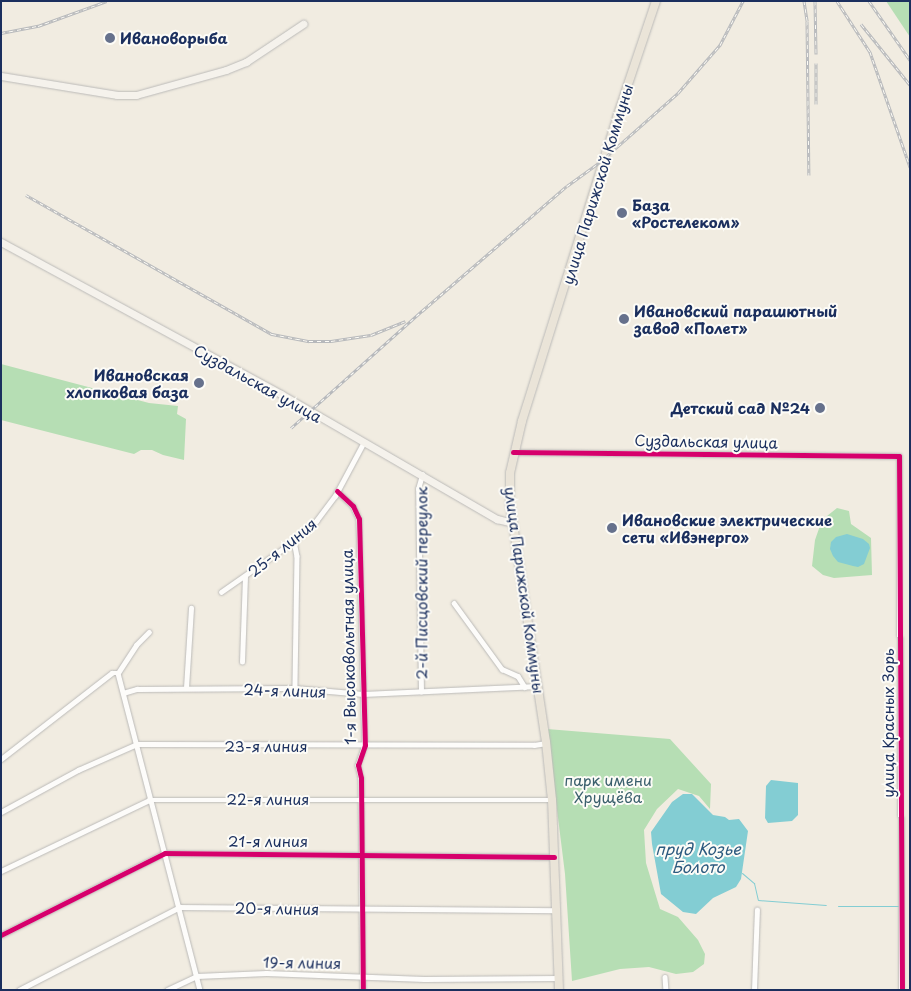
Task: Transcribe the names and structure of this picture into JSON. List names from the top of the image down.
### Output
{
  "streets": {
    "main road": ["улица Парижской Коммуны", "Суздальская улица"],
    "street": [
      "25-я линия",
      "2-й Писцовский переулок",
      "1-я Высоковольтная улица",
      "24-я линия",
      "улица Красных Зорь",
      "23-я линия",
      "22-я линия",
      "21-я линия",
      "20-я линия",
      "19-я линия"
    ]
  },
  "crossings": [
    ["улица Парижской Коммуны", "Суздальская улица"],
    ["улица Парижской Коммуны", "24-я линия"],
    ["улица Парижской Коммуны", "23-я линия"],
    ["улица Парижской Коммуны", "22-я линия"],
    ["улица Парижской Коммуны", "21-я линия"],
    ["улица Парижской Коммуны", "20-я линия"],
    ["улица Парижской Коммуны", "19-я линия"],
    ["Суздальская улица", "25-я линия"],
    ["Суздальская улица", "2-й Писцовский переулок"],
    ["Суздальская улица", "улица Красных Зорь"],
    ["25-я линия", "1-я Высоковольтная улица"],
    ["2-й Писцовский переулок", "24-я линия"],
    ["1-я Высоковольтная улица", "24-я линия"],
    ["1-я Высоковольтная улица", "23-я линия"],
    ["1-я Высоковольтная улица", "22-я линия"],
    ["1-я Высоковольтная улица", "21-я линия"],
    ["1-я Высоковольтная улица", "20-я линия"],
    ["1-я Высоковольтная улица", "19-я линия"]
  ],
  "water": ["пруд Козье Болото"],
  "parks": ["парк имени Хрущёва"],
  "places": [
    "Ивановорыба",
    "База «Ростелеком»",
    "Ивановский парашютный завод «Полет»",
    "Ивановская хлопковая база",
    "Детский сад №24",
    "Ивановские электрические сети «Ивэнерго»"
  ]
}
